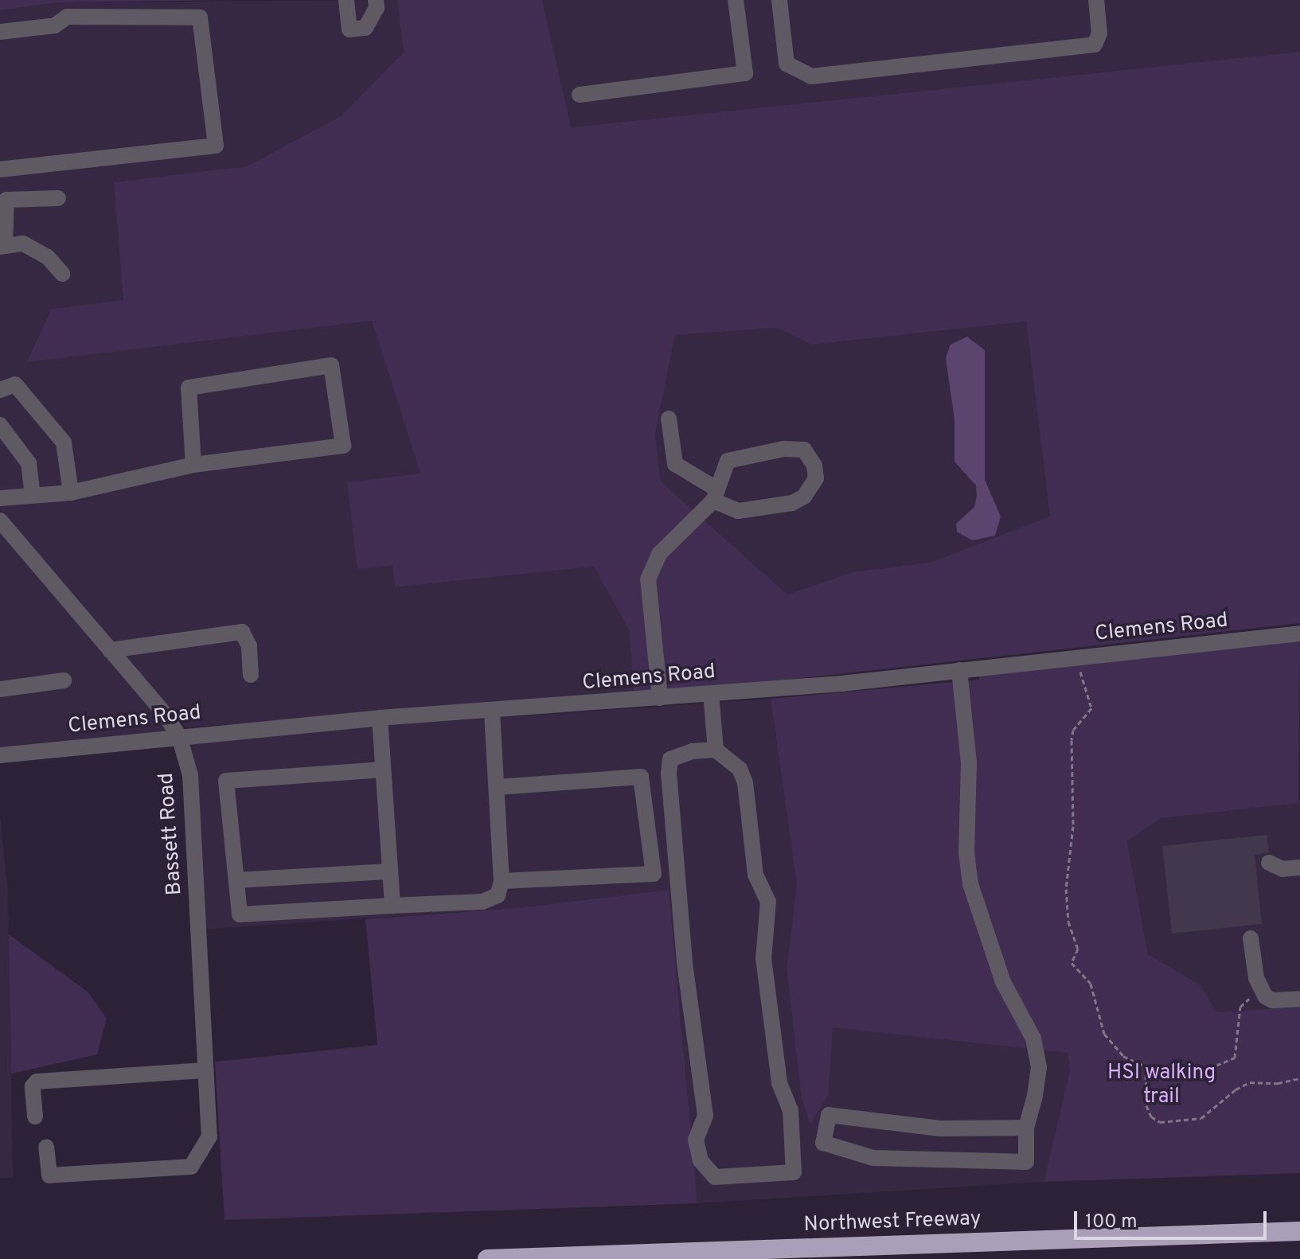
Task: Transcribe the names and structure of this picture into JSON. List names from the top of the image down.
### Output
{
  "streets": {
    "highway": ["Northwest Freeway"],
    "street": ["Clemens Road", "Bassett Road"]
  },
  "crossings": [
    ["Clemens Road", "Bassett Road"]
  ],
  "parks": ["HSI walking trail"],
  "scale_bar": "100 m"
}
